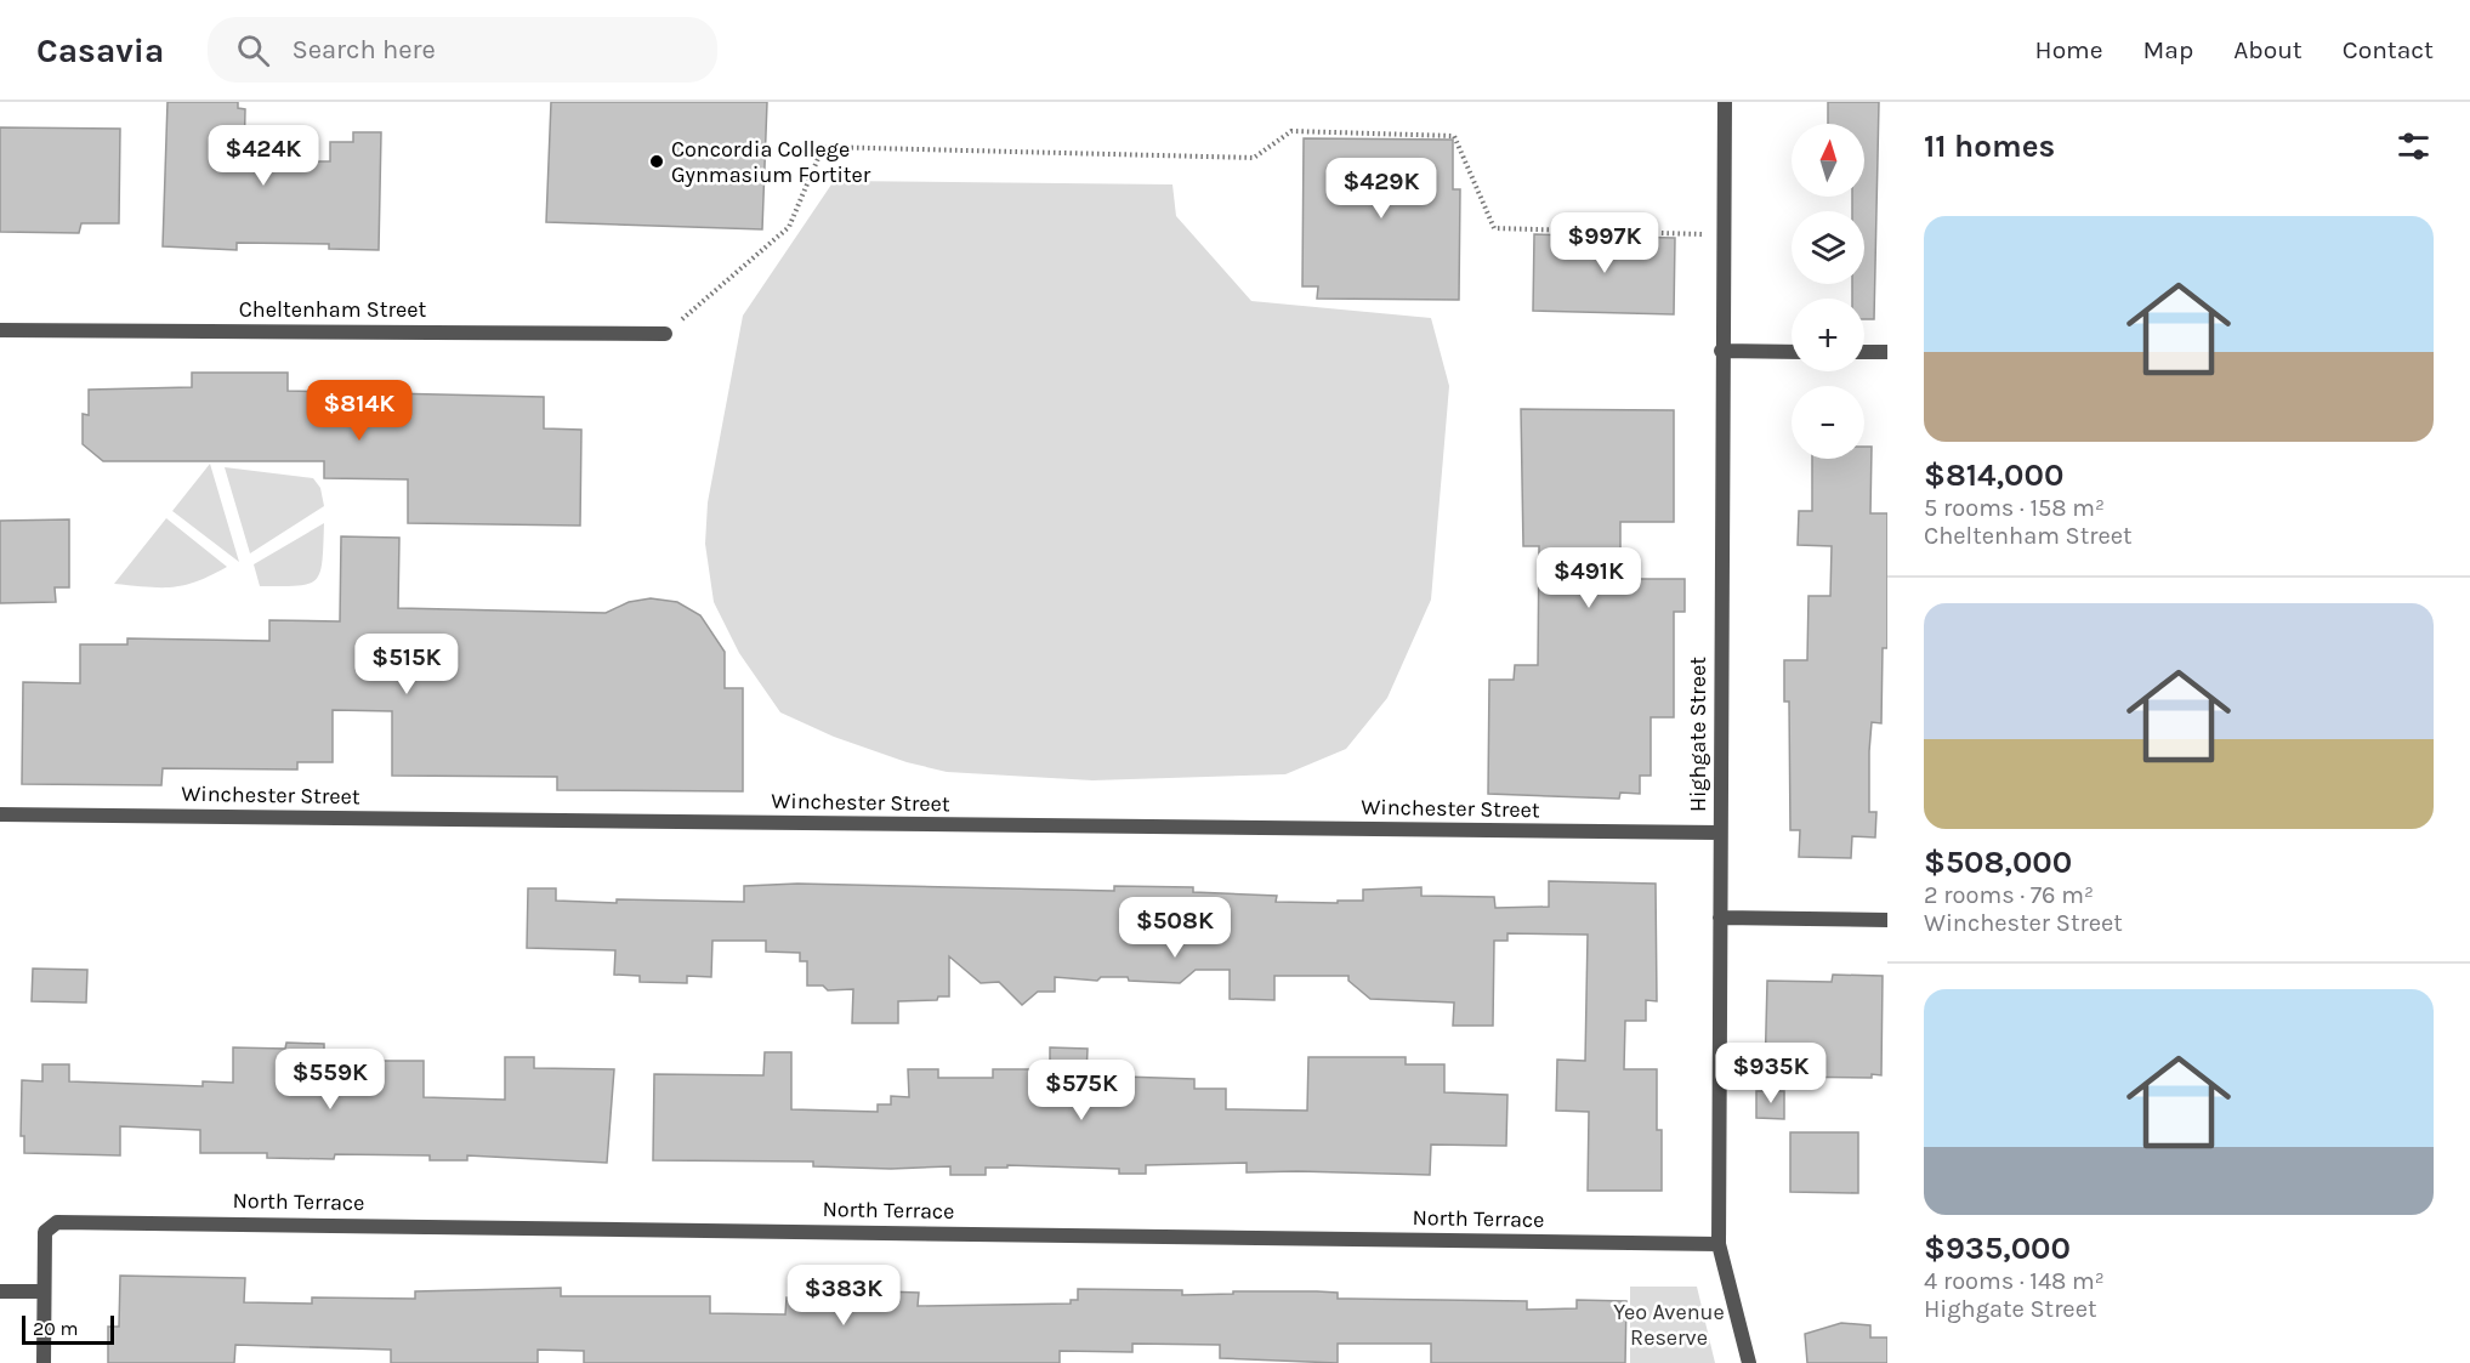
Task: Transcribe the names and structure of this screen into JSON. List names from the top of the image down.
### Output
{
  "streets": {
    "street": [
      "Cheltenham Street",
      "Highgate Street",
      "Winchester Street",
      "North Terrace"
    ]
  },
  "crossings": [
    ["Highgate Street", "Winchester Street"],
    ["Highgate Street", "North Terrace"]
  ],
  "parks": ["Yeo Avenue Reserve"],
  "places": ["Concordia College Gynmasium Fortiter"],
  "scale_bar": "20 m",
  "north": "top",
  "page": {
    "header": "Casavia",
    "search": "Search here",
    "nav": [
      "Home",
      "Map",
      "About",
      "Contact"
    ],
    "heading": "11 homes",
    "map_buttons": ["+", "−"],
    "price": [
      "$424K",
      "$429K",
      "$997K",
      "$814K",
      "$491K",
      "$515K",
      "$508K",
      "$935K",
      "$559K",
      "$575K",
      "$383K"
    ],
    "list": [
      {
        "name": "$814,000",
        "note": "5 rooms · 158 m² · Cheltenham Street"
      },
      {
        "name": "$508,000",
        "note": "2 rooms · 76 m² · Winchester Street"
      },
      {
        "name": "$935,000",
        "note": "4 rooms · 148 m² · Highgate Street"
      }
    ],
    "scale": "20 m"
  }
}
